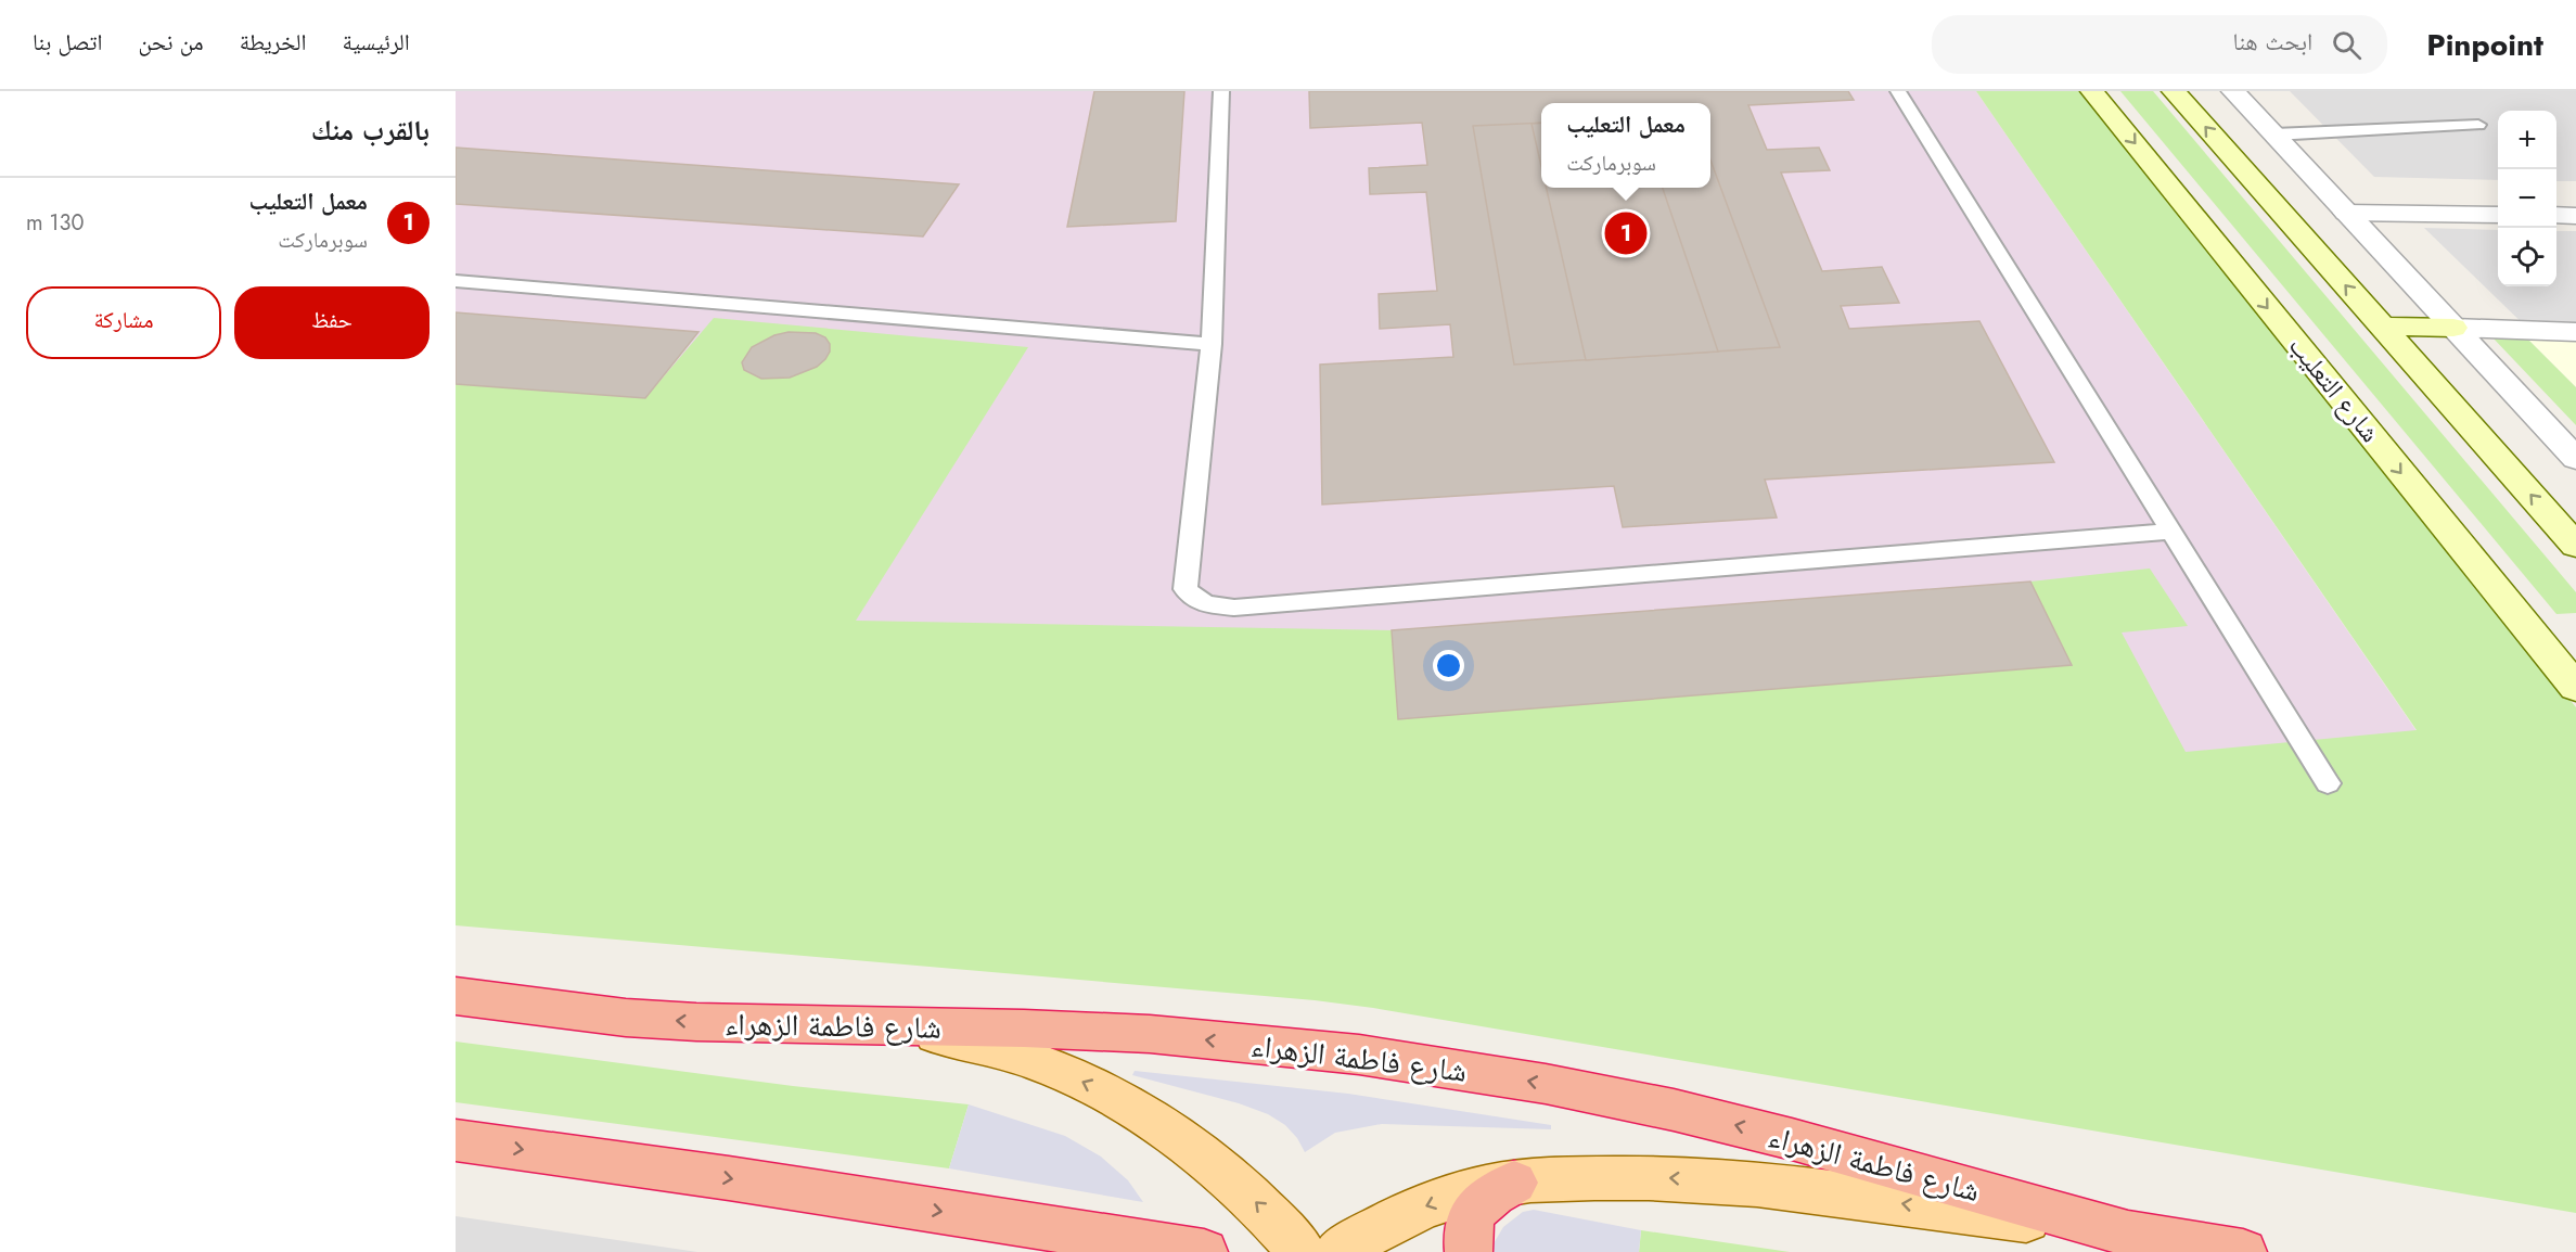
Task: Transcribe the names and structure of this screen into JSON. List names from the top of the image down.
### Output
{
  "streets": {
    "highway": ["شارع فاطمة الزهراء"],
    "main road": ["شارع التعليب"]
  },
  "page": {
    "header": "Pinpoint",
    "search": "ابحث هنا",
    "nav": [
      "الرئيسية",
      "الخريطة",
      "من نحن",
      "اتصل بنا"
    ],
    "heading": "بالقرب منك",
    "popup": ["معمل التعليب", "سوبرماركت"],
    "map_buttons": ["+", "−"],
    "list": [
      {
        "mark": "1",
        "name": "معمل التعليب",
        "note": "سوبرماركت",
        "value": "130 m"
      }
    ],
    "pins": "1",
    "buttons": ["حفظ", "مشاركة"]
  }
}
